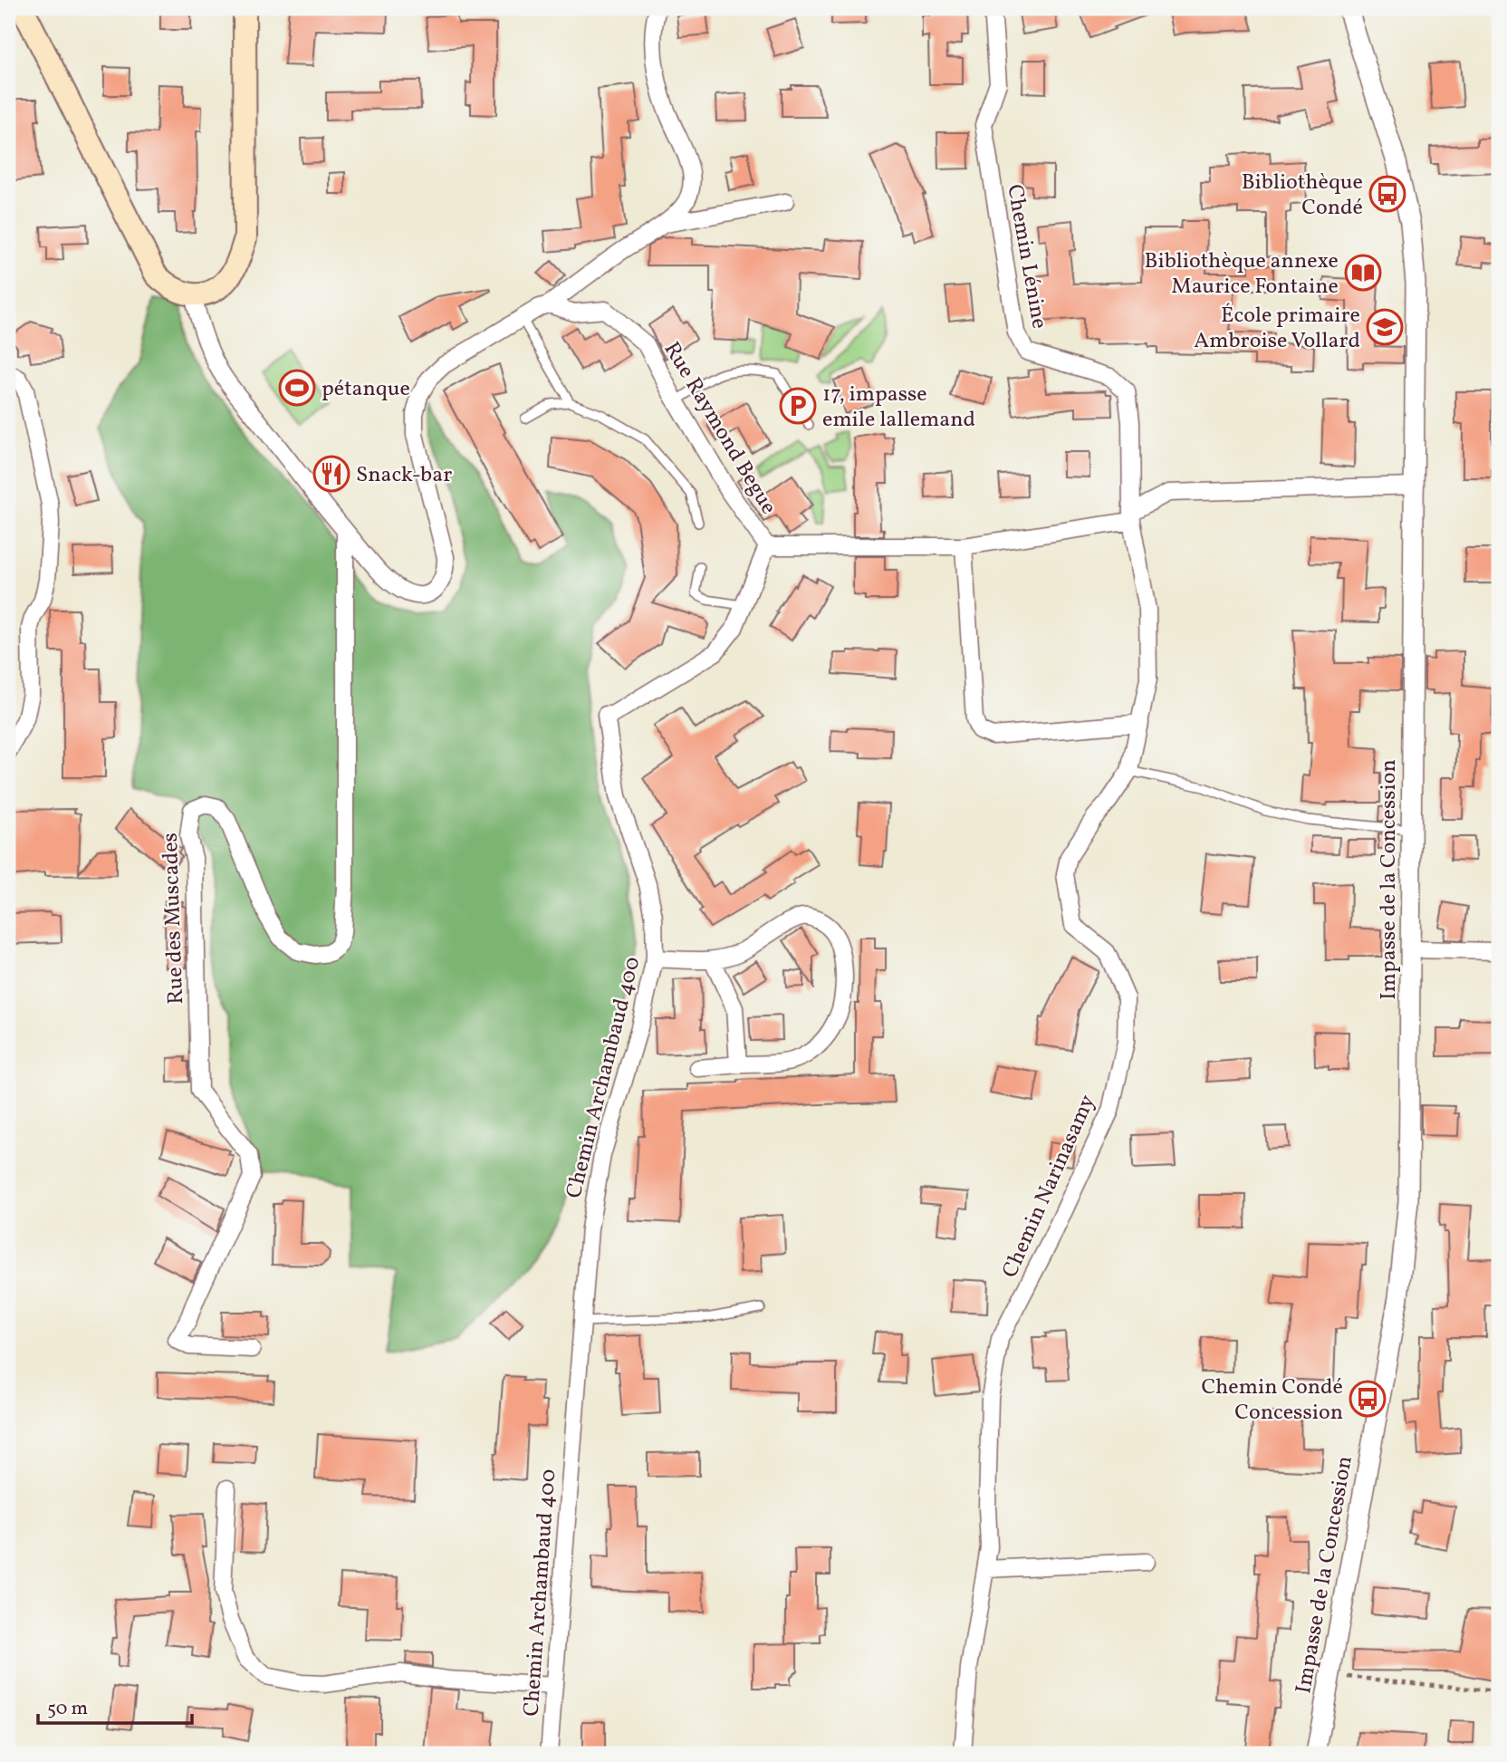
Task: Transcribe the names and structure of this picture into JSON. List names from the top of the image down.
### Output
{
  "streets": {
    "street": [
      "Chemin Lénine",
      "Rue Raymond Begue",
      "Impasse de la Concession",
      "Rue des Muscades",
      "Chemin Archambaud 400",
      "Chemin Narinasamy"
    ]
  },
  "crossings": [
    ["Chemin Lénine", "Rue Raymond Begue"],
    ["Chemin Lénine", "Chemin Narinasamy"],
    ["Rue Raymond Begue", "Impasse de la Concession"],
    ["Rue Raymond Begue", "Chemin Archambaud 400"],
    ["Rue Raymond Begue", "Chemin Narinasamy"]
  ],
  "places": {
    "bus stop": ["Bibliothèque Condé", "Chemin Condé Concession"],
    "library": ["Bibliothèque annexe Maurice Fontaine"],
    "school or university": ["École primaire Ambroise Vollard"],
    "sports": ["pétanque"],
    "parking": ["17, impasse emile lallemand"],
    "restaurant": ["Snack-bar"]
  },
  "scale_bar": "50 m"
}
